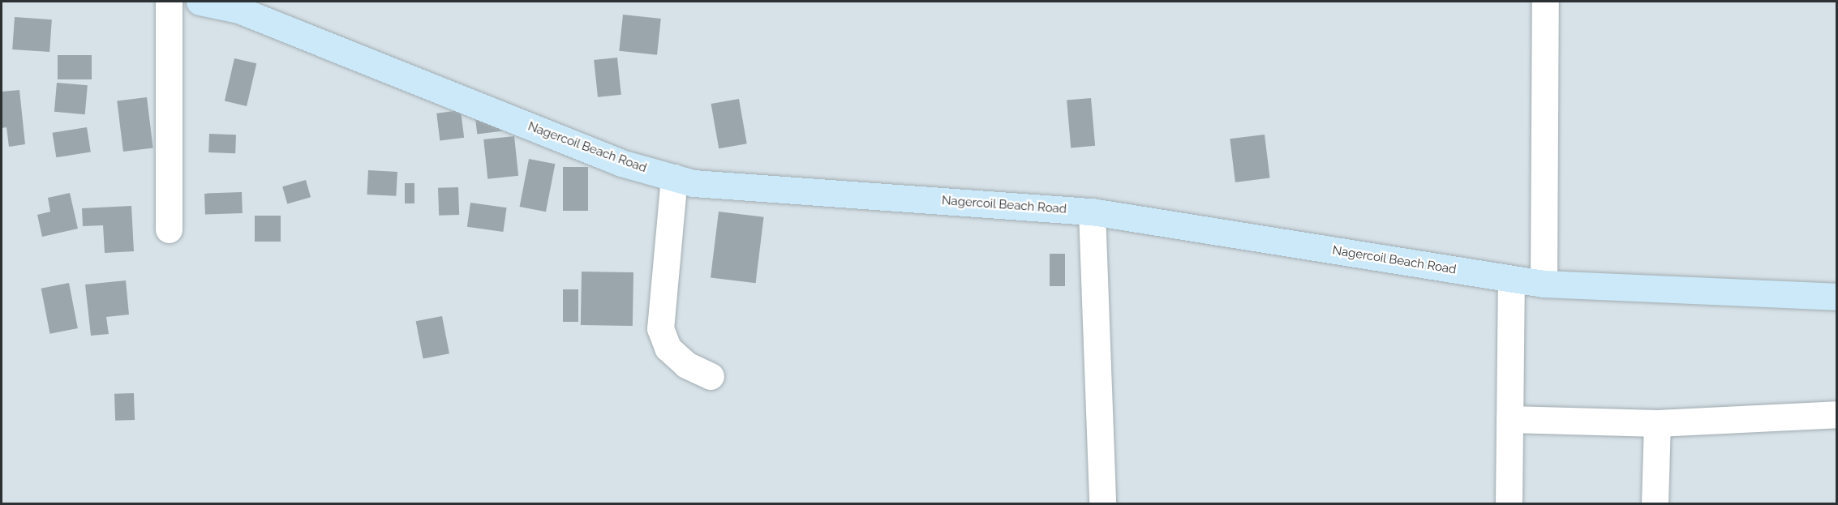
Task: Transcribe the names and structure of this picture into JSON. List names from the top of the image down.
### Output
{
  "streets": {
    "main road": ["Nagercoil Beach Road"]
  }
}
